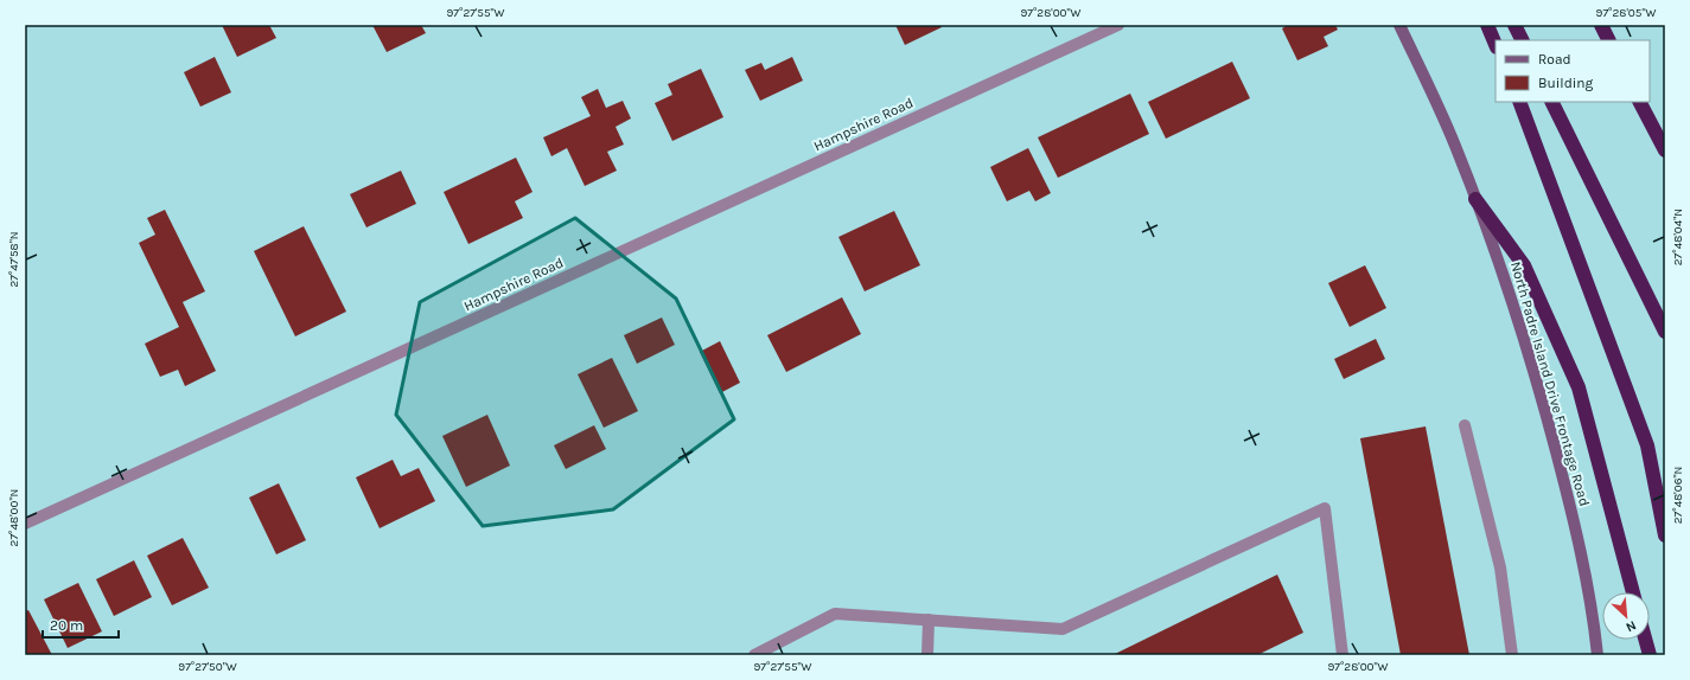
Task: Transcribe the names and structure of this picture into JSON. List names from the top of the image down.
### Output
{
  "streets": {
    "main road": ["North Padre Island Drive Frontage Road"],
    "street": ["Hampshire Road"]
  },
  "legend": ["Road", "Building"],
  "scale_bar": "20 m",
  "north": "bottom right",
  "coordinates": [
    "97°27'55\"W",
    "97°28'00\"W",
    "97°28'05\"W",
    "27°48'04\"N",
    "27°47'58\"N",
    "27°48'06\"N",
    "27°48'00\"N",
    "97°27'50\"W"
  ]
}
